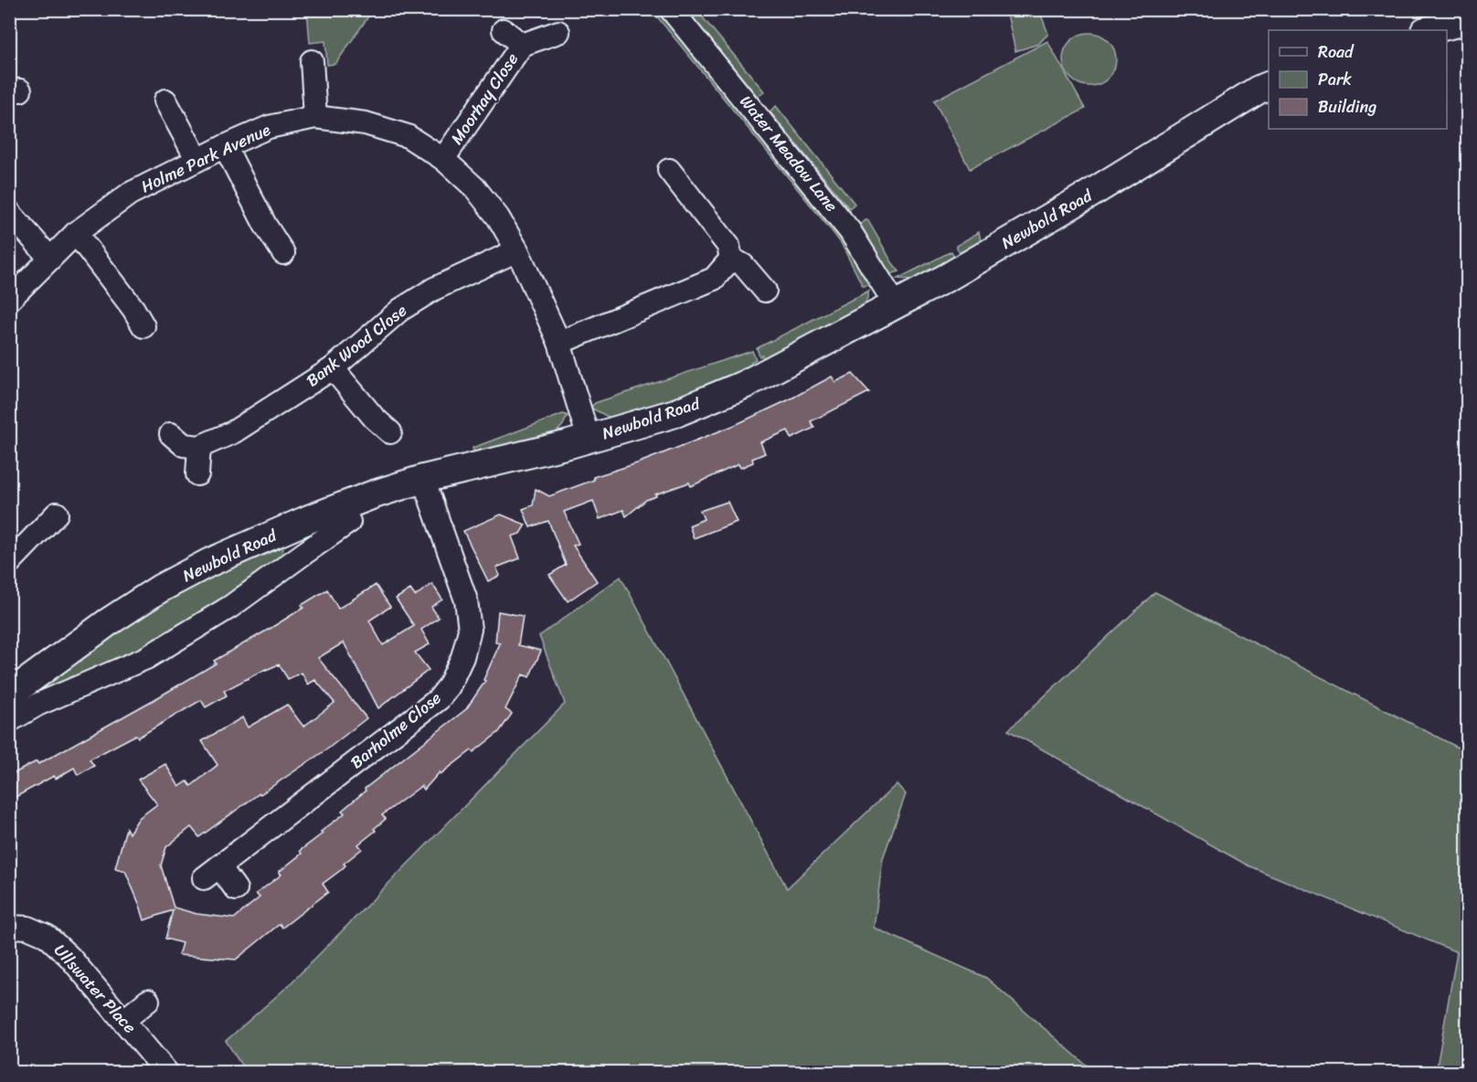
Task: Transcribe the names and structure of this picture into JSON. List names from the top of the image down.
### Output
{
  "streets": {
    "main road": ["Newbold Road"],
    "street": [
      "Moorhay Close",
      "Water Meadow Lane",
      "Holme Park Avenue",
      "Bank Wood Close",
      "Barholme Close",
      "Ullswater Place"
    ]
  },
  "crossings": [
    ["Moorhay Close", "Holme Park Avenue"],
    ["Water Meadow Lane", "Newbold Road"],
    ["Holme Park Avenue", "Newbold Road"],
    ["Holme Park Avenue", "Bank Wood Close"],
    ["Newbold Road", "Barholme Close"]
  ],
  "legend": ["Road", "Park", "Building"]
}
